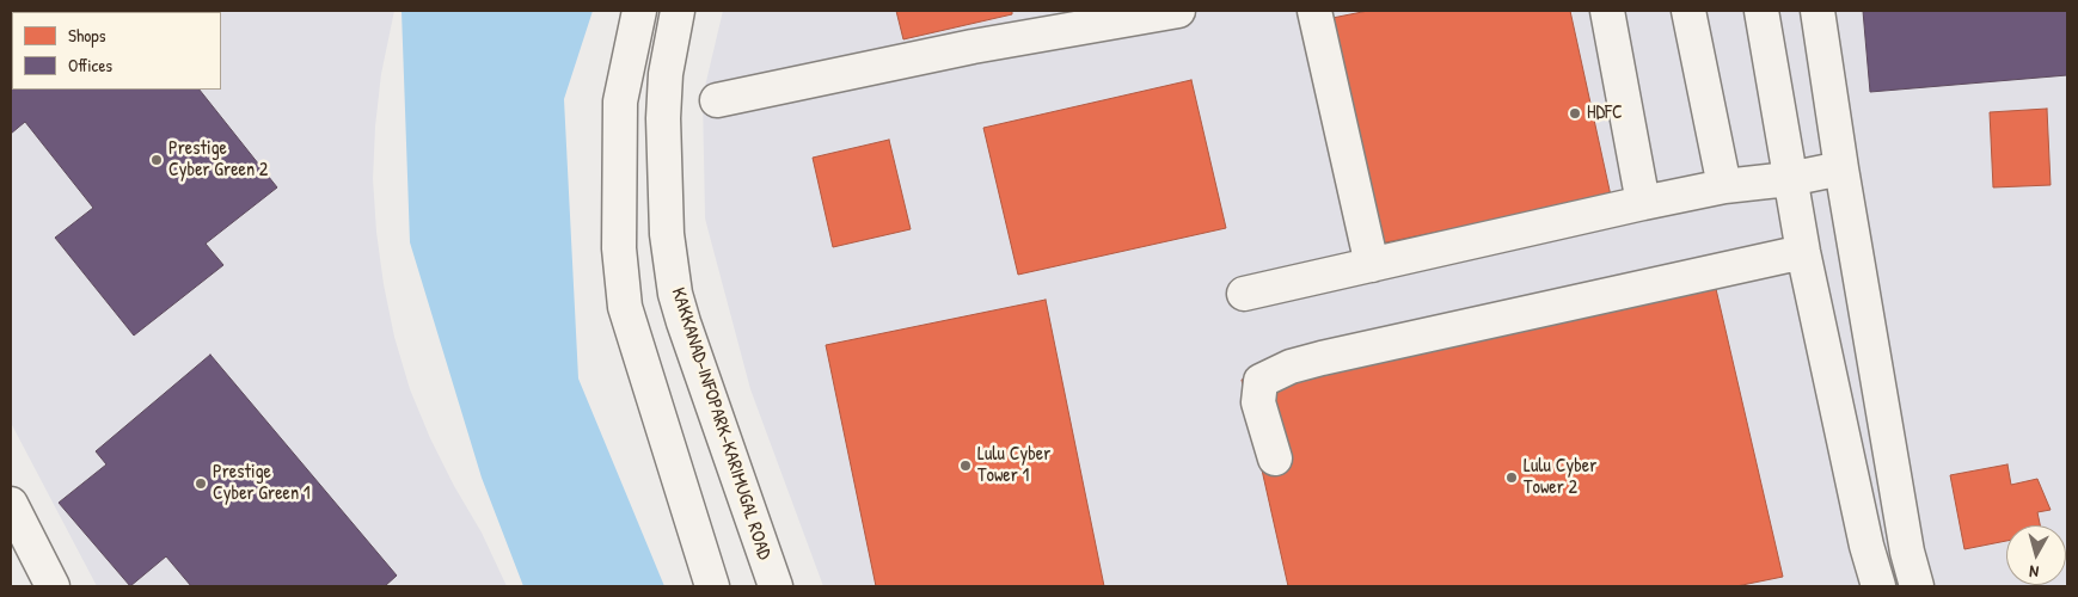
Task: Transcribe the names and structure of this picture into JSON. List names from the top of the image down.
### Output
{
  "streets": {
    "main road": ["KAKKANAD-INFOPARK-KARIMUGAL ROAD"]
  },
  "places": [
    "HDFC",
    "Prestige Cyber Green 2",
    "Lulu Cyber Tower 1",
    "Lulu Cyber Tower 2",
    "Prestige Cyber Green 1"
  ],
  "legend": ["Shops", "Offices"],
  "north": "bottom"
}
